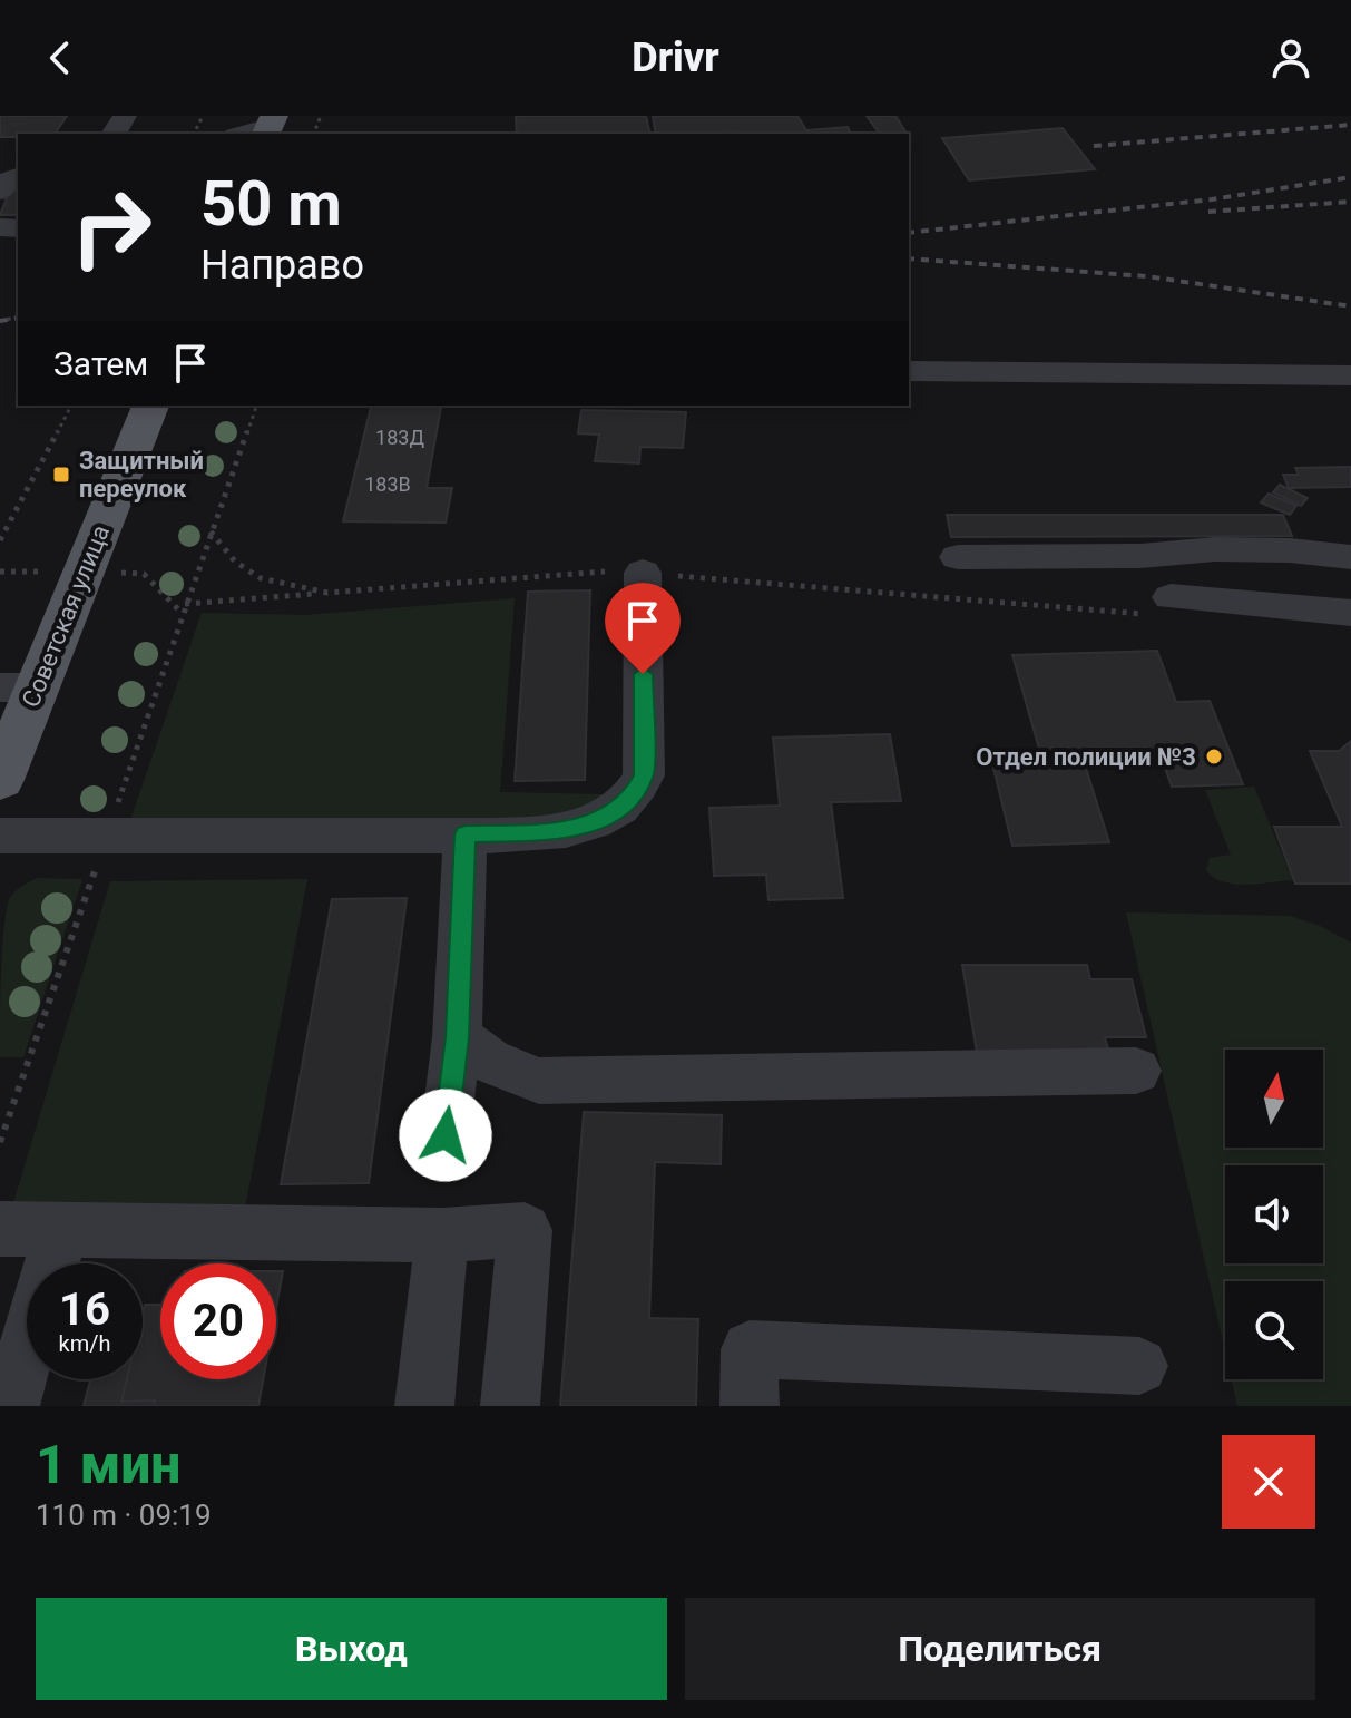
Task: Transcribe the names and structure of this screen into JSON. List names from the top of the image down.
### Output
{
  "streets": {
    "main road": ["Советская улица"]
  },
  "places": {
    "transit": ["Защитный переулок"],
    "other": ["Отдел полиции №3"]
  },
  "house_numbers": ["183Д", "183В"],
  "north": "top",
  "page": {
    "header": "Drivr",
    "turn": ["50 m", "Направо"],
    "then": "Затем",
    "speed": "16 km/h",
    "limit": "20",
    "heading": ["1 мин", "110 m · 09:19"],
    "buttons": ["Выход", "Поделиться"]
  }
}
